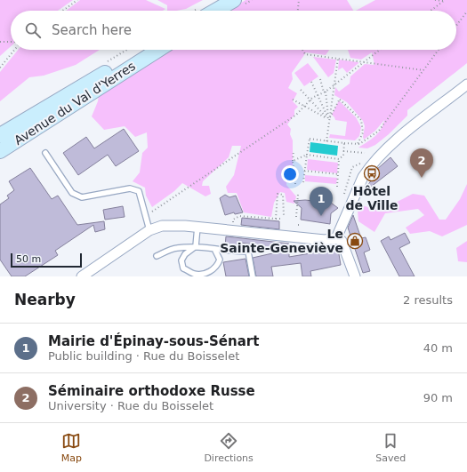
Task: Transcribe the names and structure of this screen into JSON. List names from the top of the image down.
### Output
{
  "streets": {
    "main road": ["Avenue du Val d'Yerres"]
  },
  "places": {
    "bus stop": ["Hôtel de Ville"],
    "shop": ["Le Sainte-Geneviève"]
  },
  "scale_bar": "50 m",
  "page": {
    "search": "Search here",
    "pins": ["2", "1"],
    "scale": "50 m",
    "heading": ["Nearby", "2 results"],
    "list": [
      {
        "mark": "1",
        "name": "Mairie d'Épinay-sous-Sénart",
        "note": "Public building · Rue du Boisselet",
        "value": "40 m"
      },
      {
        "mark": "2",
        "name": "Séminaire orthodoxe Russe",
        "note": "University · Rue du Boisselet",
        "value": "90 m"
      }
    ],
    "nav": ["Map", "Directions", "Saved"]
  }
}
